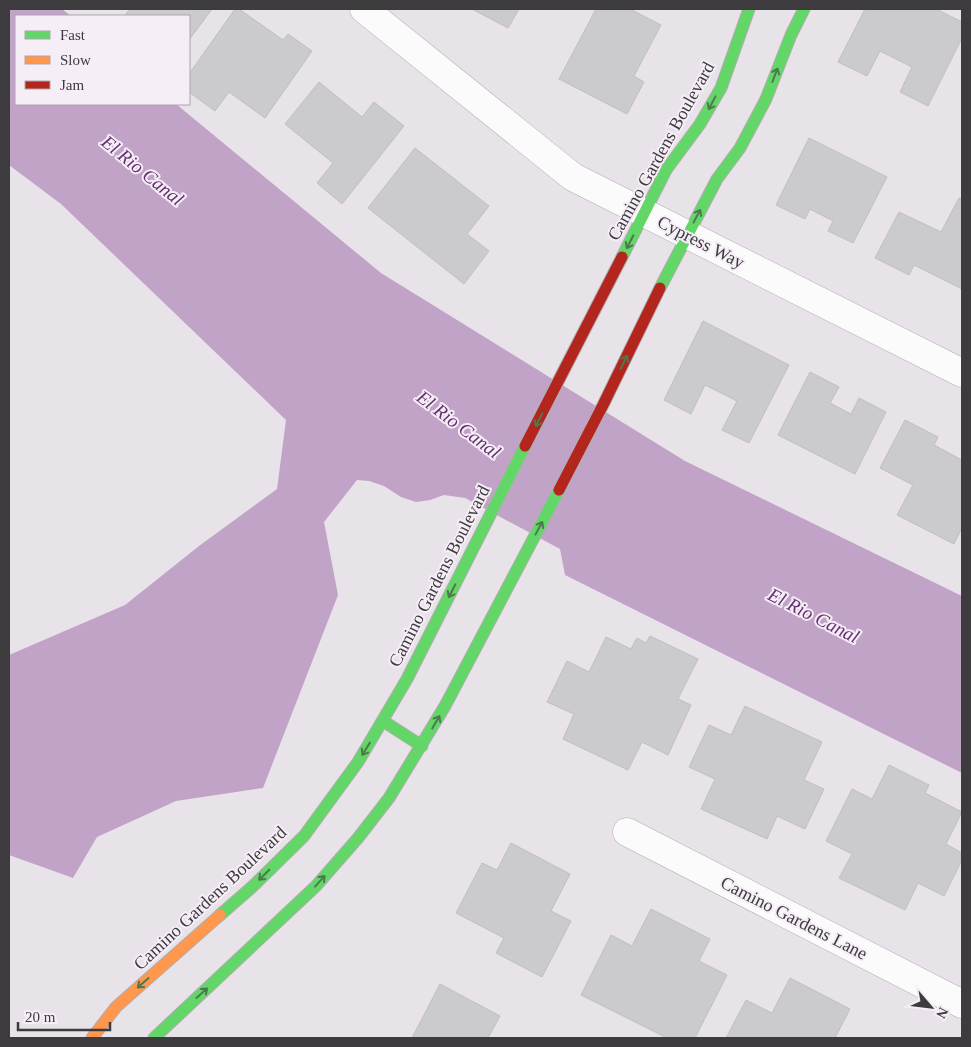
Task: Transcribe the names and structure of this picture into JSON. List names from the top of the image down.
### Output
{
  "streets": {
    "street": ["Camino Gardens Boulevard", "Cypress Way", "Camino Gardens Lane"]
  },
  "crossings": [
    ["Camino Gardens Boulevard", "Cypress Way"]
  ],
  "water": ["El Rio Canal"],
  "legend": ["Fast", "Slow", "Jam"],
  "scale_bar": "20 m",
  "north": "bottom right"
}
